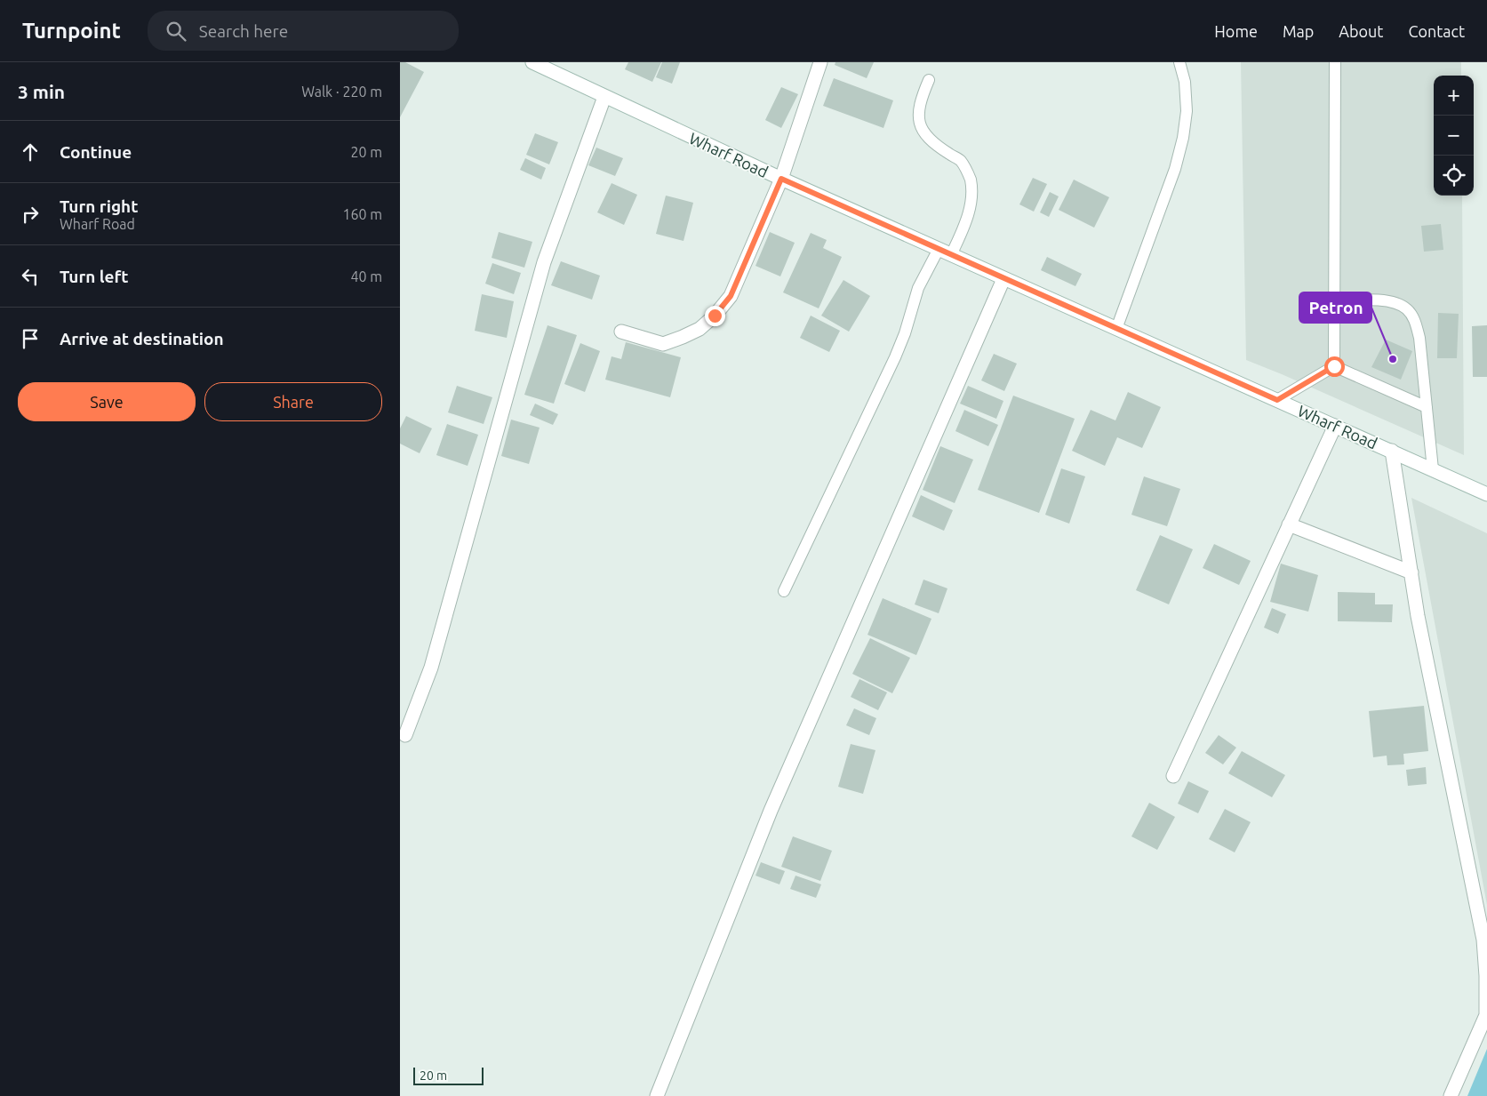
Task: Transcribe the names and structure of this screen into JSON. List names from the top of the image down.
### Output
{
  "streets": {
    "street": ["Wharf Road"]
  },
  "places": ["Petron"],
  "scale_bar": "20 m",
  "page": {
    "header": "Turnpoint",
    "search": "Search here",
    "nav": [
      "Home",
      "Map",
      "About",
      "Contact"
    ],
    "heading": ["3 min", "Walk · 220 m"],
    "map_buttons": ["+", "−"],
    "list": [
      ["Continue", "20 m"],
      ["Turn right", "Wharf Road", "160 m"],
      ["Turn left", "40 m"],
      "Arrive at destination"
    ],
    "buttons": ["Save", "Share"],
    "scale": "20 m"
  }
}
